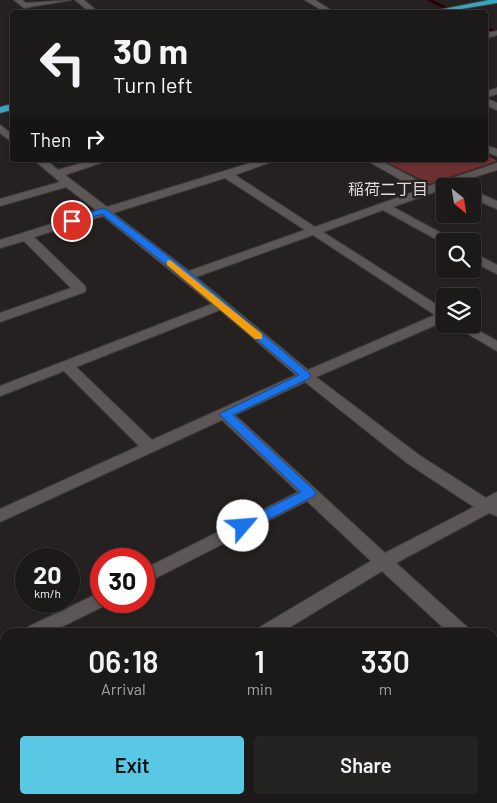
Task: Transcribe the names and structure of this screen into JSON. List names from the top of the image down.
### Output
{
  "districts": ["稲荷二丁目"],
  "north": "bottom right",
  "page": {
    "turn": ["30 m", "Turn left"],
    "then": "Then",
    "speed": "20 km/h",
    "limit": "30",
    "eta": [
      "06:18",
      "Arrival",
      "1",
      "min",
      "330",
      "m"
    ],
    "buttons": ["Exit", "Share"]
  }
}
